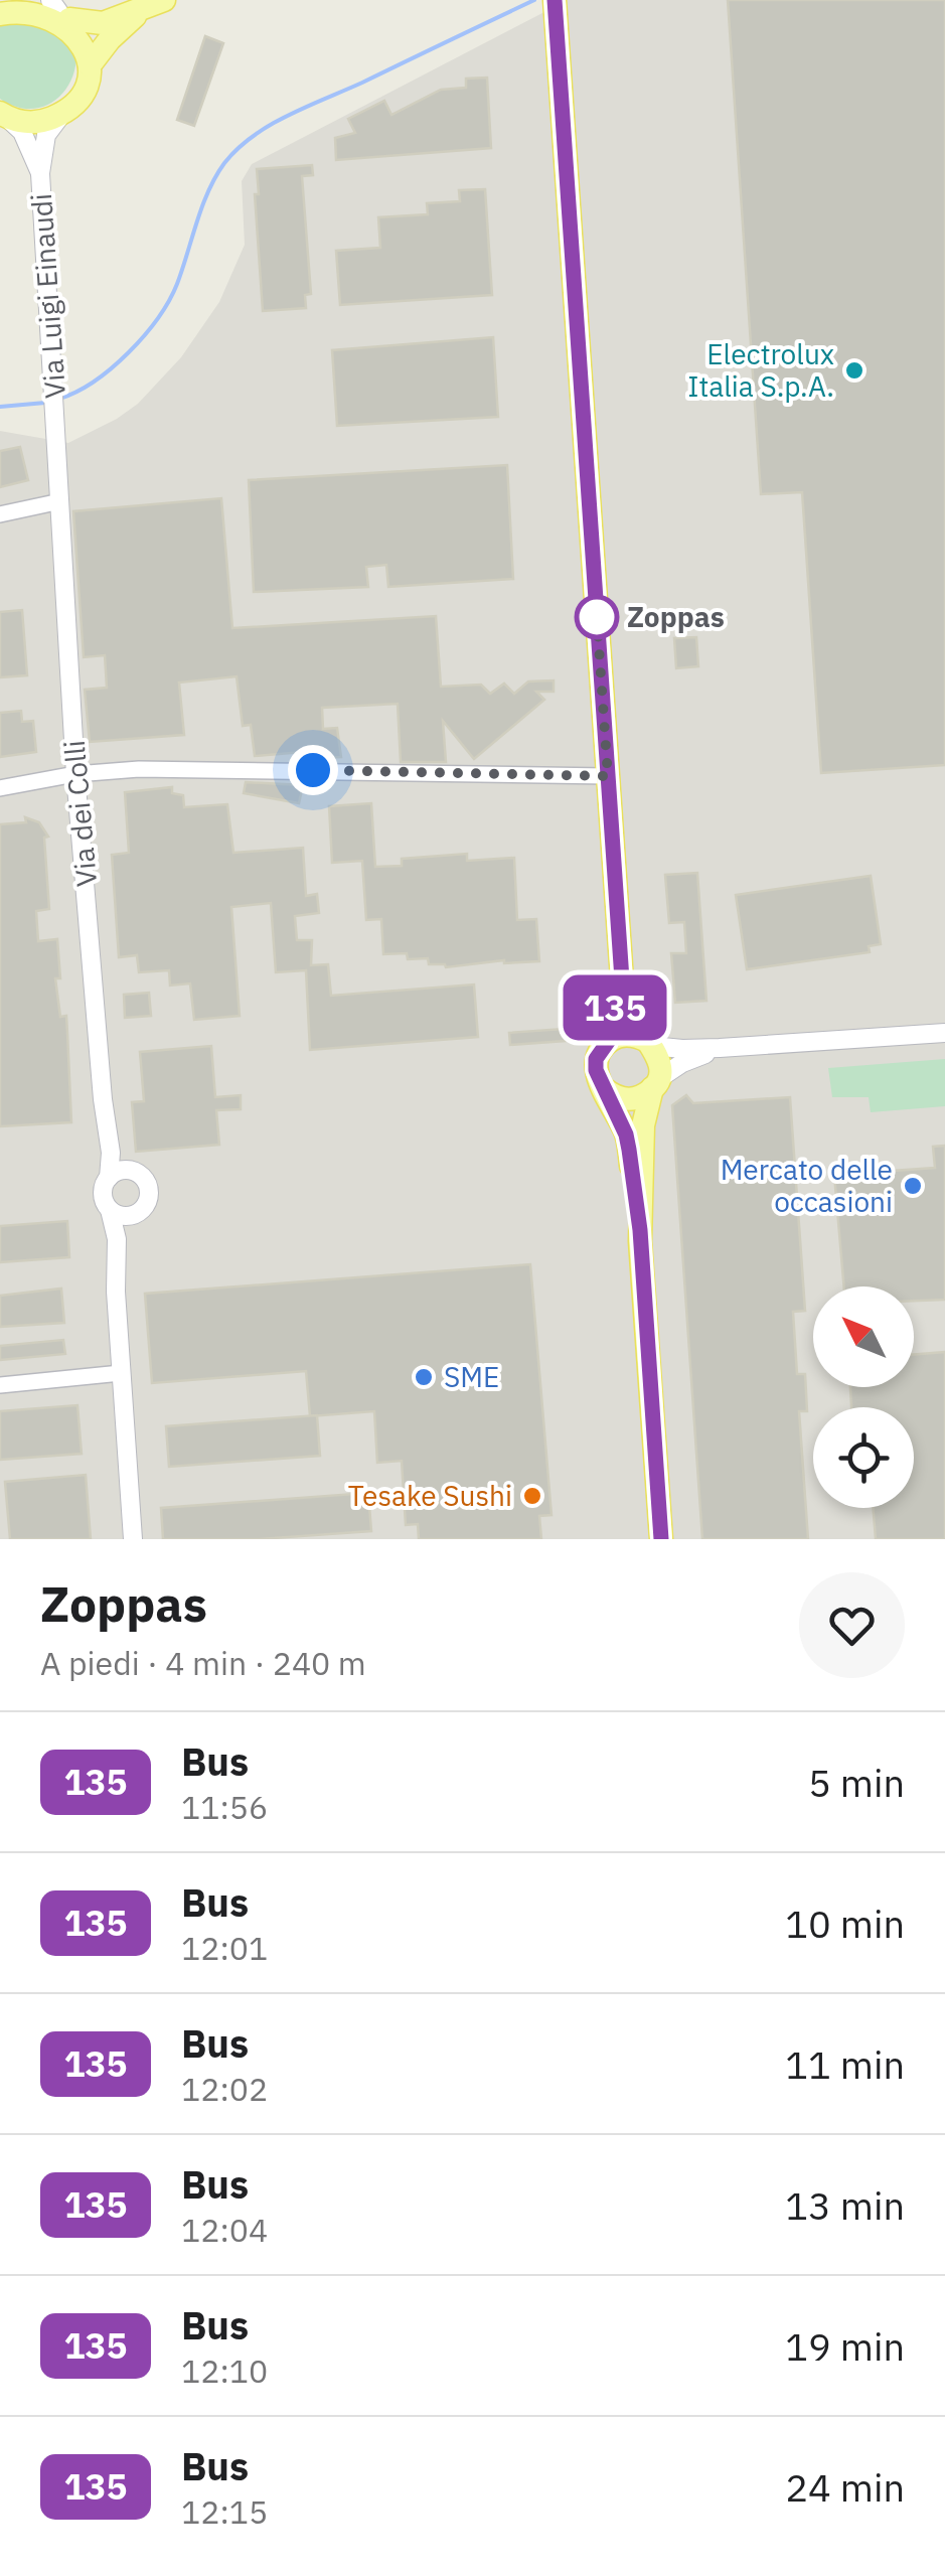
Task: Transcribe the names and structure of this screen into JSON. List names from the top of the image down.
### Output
{
  "streets": {
    "street": ["Via Luigi Einaudi", "Via dei Colli"]
  },
  "crossings": [
    ["Via Luigi Einaudi", "Via dei Colli"]
  ],
  "places": [
    "Electrolux Italia S.p.A.",
    "Zoppas",
    "Mercato delle occasioni",
    "SME",
    "Tesake Sushi"
  ],
  "lines": ["bus line 135"],
  "north": "top left",
  "page": {
    "on_map": "135",
    "heading": ["Zoppas", "A piedi · 4 min · 240 m"],
    "list": [
      {
        "mark": "135",
        "name": "Bus",
        "note": "11:56",
        "value": "5 min"
      },
      {
        "mark": "135",
        "name": "Bus",
        "note": "12:01",
        "value": "10 min"
      },
      {
        "mark": "135",
        "name": "Bus",
        "note": "12:02",
        "value": "11 min"
      },
      {
        "mark": "135",
        "name": "Bus",
        "note": "12:04",
        "value": "13 min"
      },
      {
        "mark": "135",
        "name": "Bus",
        "note": "12:10",
        "value": "19 min"
      },
      {
        "mark": "135",
        "name": "Bus",
        "note": "12:15",
        "value": "24 min"
      }
    ]
  }
}
